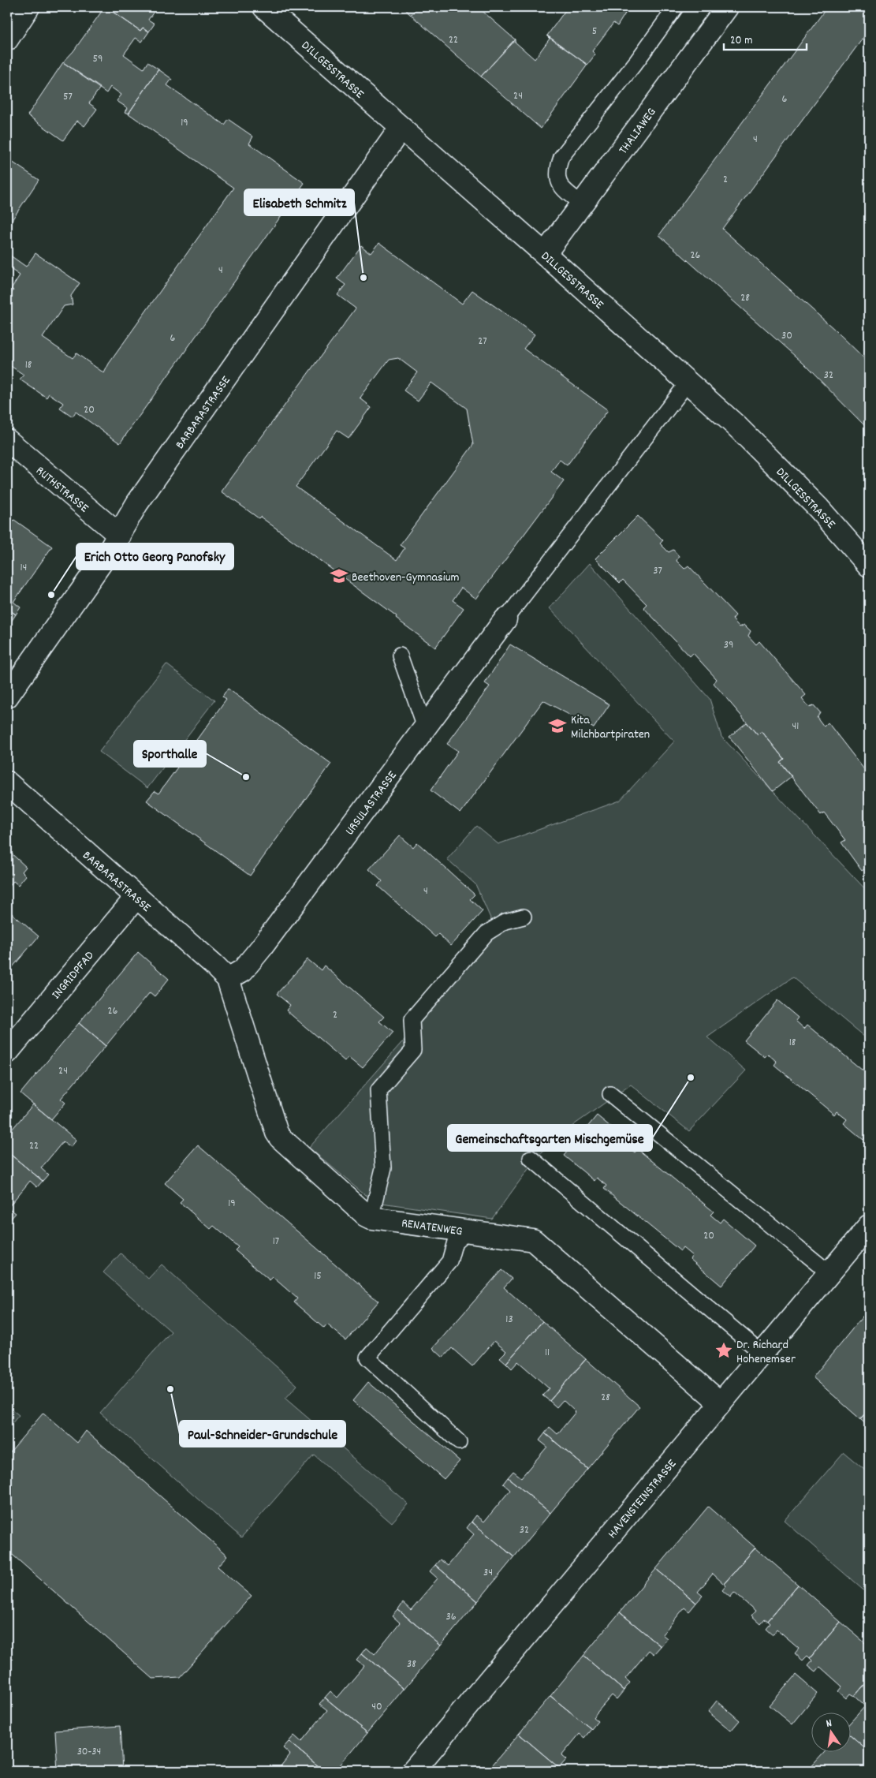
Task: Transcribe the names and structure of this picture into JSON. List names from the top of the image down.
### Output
{
  "streets": {
    "street": [
      "DILLGESSTRASSE",
      "THALIAWEG",
      "BARBARASTRASSE",
      "RUTHSTRASSE",
      "URSULASTRASSE",
      "INGRIDPFAD",
      "RENATENWEG",
      "HAVENSTEINSTRASSE"
    ]
  },
  "crossings": [
    ["DILLGESSTRASSE", "THALIAWEG"],
    ["DILLGESSTRASSE", "BARBARASTRASSE"],
    ["BARBARASTRASSE", "RUTHSTRASSE"],
    ["BARBARASTRASSE", "URSULASTRASSE"],
    ["BARBARASTRASSE", "INGRIDPFAD"],
    ["BARBARASTRASSE", "RENATENWEG"],
    ["URSULASTRASSE", "RENATENWEG"],
    ["RENATENWEG", "HAVENSTEINSTRASSE"]
  ],
  "places": {
    "other": [
      "Elisabeth Schmitz",
      "Erich Otto Georg Panofsky",
      "Sporthalle",
      "Gemeinschaftsgarten Mischgemüse",
      "Paul-Schneider-Grundschule"
    ],
    "school or university": ["Beethoven-Gymnasium", "Kita Milchbartpiraten"],
    "place": ["Dr. Richard Hohenemser"]
  },
  "house_numbers": [
    "5",
    "22",
    "59",
    "24",
    "57",
    "6",
    "19",
    "4",
    "2",
    "26",
    "4",
    "28",
    "30",
    "6",
    "27",
    "18",
    "32",
    "20",
    "14",
    "37",
    "39",
    "41",
    "4",
    "26",
    "2",
    "18",
    "24",
    "22",
    "19",
    "20",
    "17",
    "15",
    "13",
    "11",
    "28",
    "32",
    "34",
    "36",
    "38",
    "40",
    "30-34"
  ],
  "scale_bar": "20 m",
  "north": "top"
}
